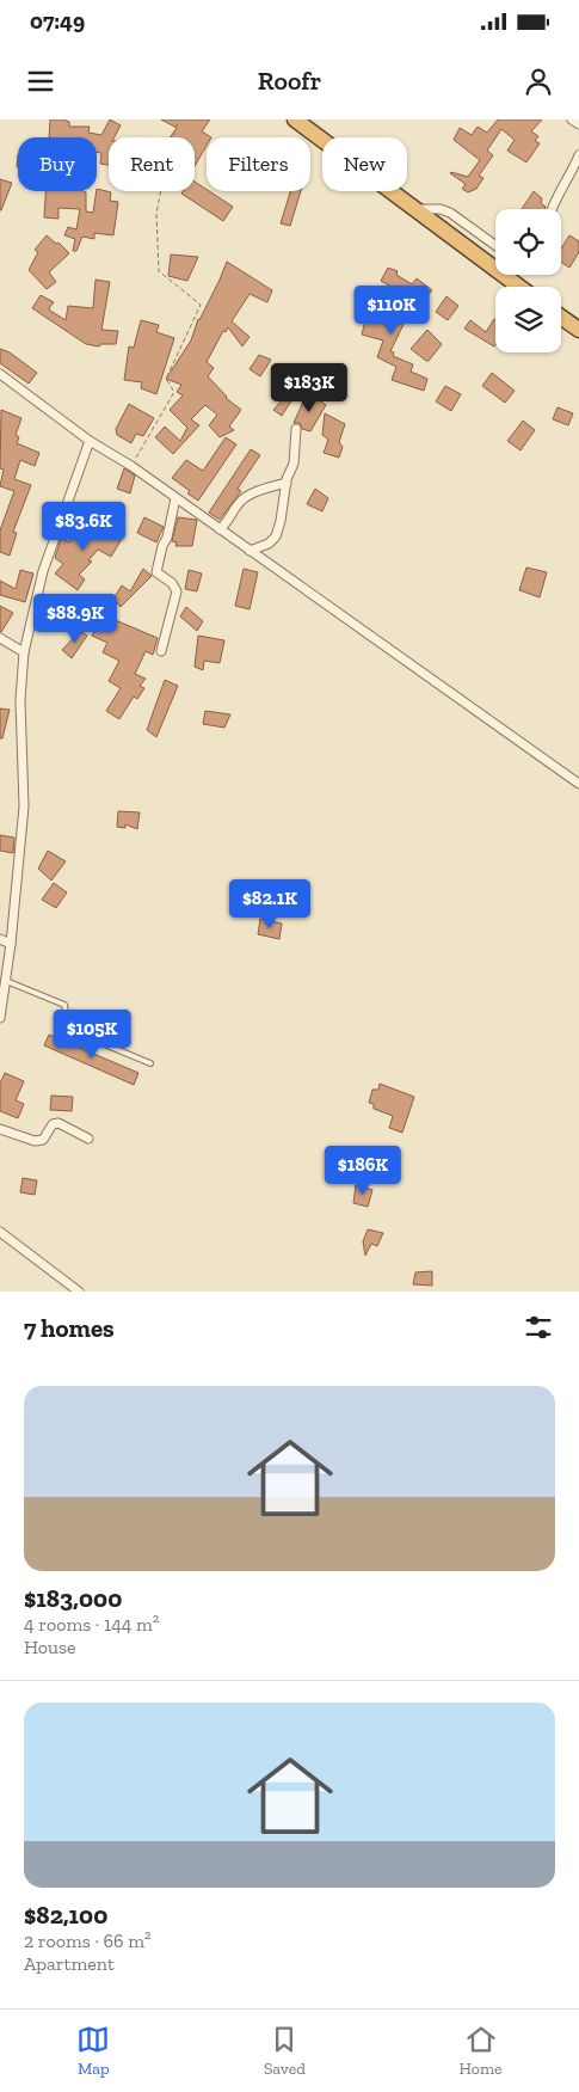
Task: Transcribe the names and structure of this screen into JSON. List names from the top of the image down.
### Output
{
  "page": {
    "status": "07:49",
    "header": "Roofr",
    "chip": [
      "Buy",
      "Rent",
      "Filters",
      "New"
    ],
    "price": [
      "$110K",
      "$183K",
      "$83.6K",
      "$88.9K",
      "$82.1K",
      "$105K",
      "$186K"
    ],
    "heading": "7 homes",
    "list": [
      {
        "name": "$183,000",
        "note": "4 rooms · 144 m² · House"
      },
      {
        "name": "$82,100",
        "note": "2 rooms · 66 m² · Apartment"
      }
    ],
    "tabs": ["Map", "Saved", "Home"]
  }
}
